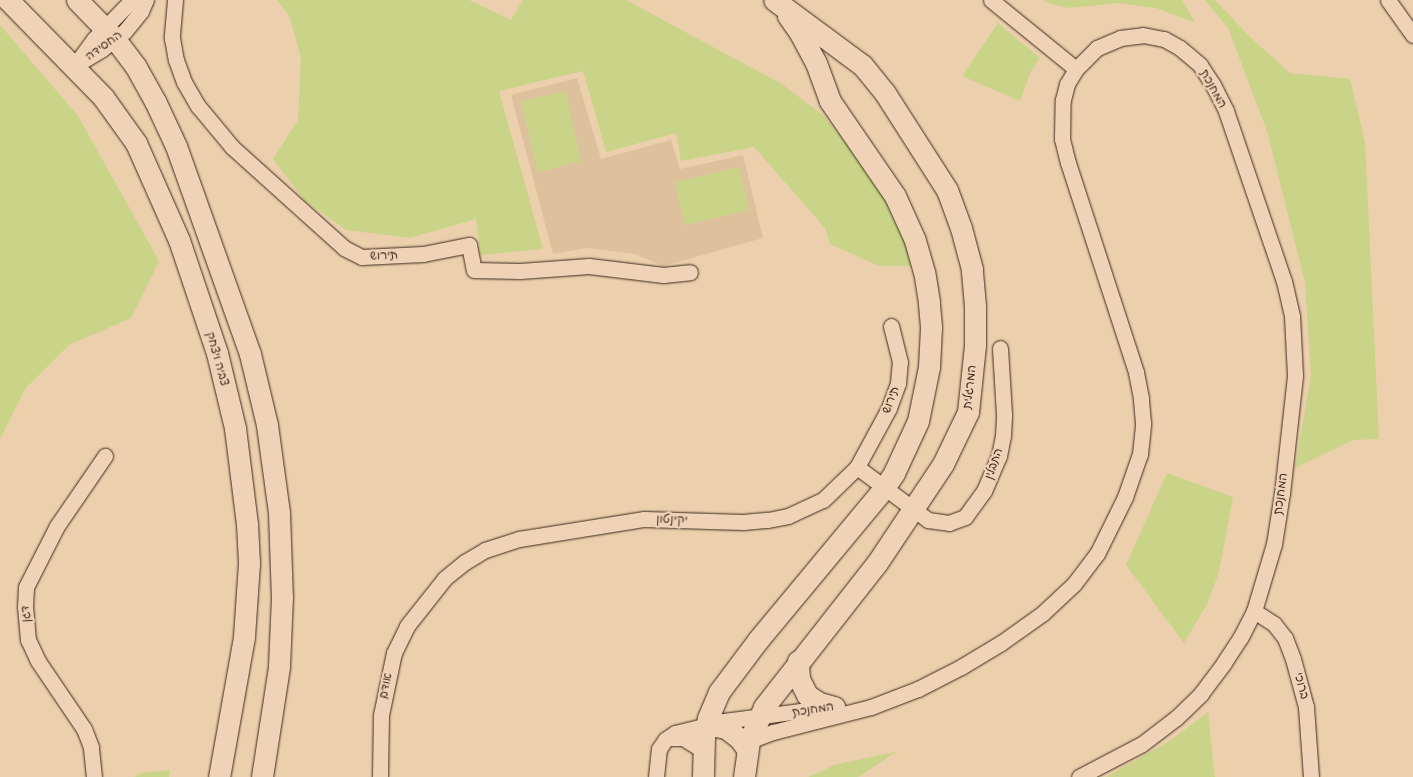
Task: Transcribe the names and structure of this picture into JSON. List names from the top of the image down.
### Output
{
  "streets": {
    "street": [
      "החסידה",
      "המחנכת",
      "תירוש",
      "צביה ויצחק",
      "המרגלית",
      "התבלין",
      "יקינטון",
      "דגן",
      "אודם",
      "ברוכי"
    ]
  },
  "crossings": [
    ["החסידה", "צביה ויצחק"],
    ["המחנכת", "המרגלית"],
    ["המחנכת", "ברוכי"],
    ["תירוש", "יקינטון"],
    ["המרגלית", "התבלין"],
    ["יקינטון", "אודם"]
  ]
}
